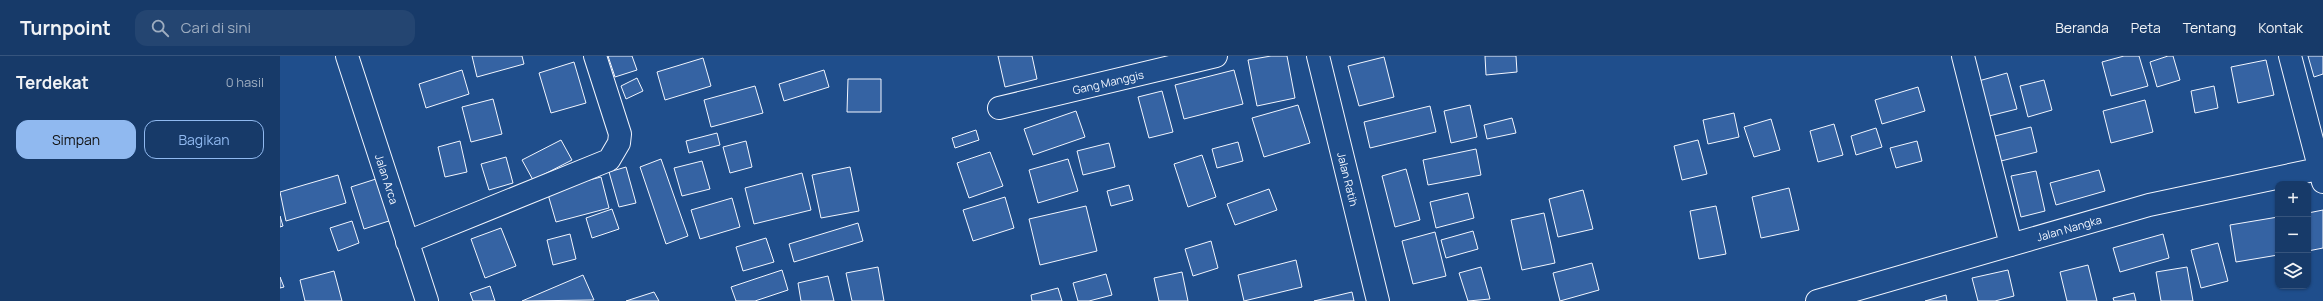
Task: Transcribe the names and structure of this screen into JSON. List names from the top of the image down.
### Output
{
  "streets": {
    "street": [
      "Gang Manggis",
      "Jalan Arca",
      "Jalan Ratih",
      "Jalan Nangka"
    ]
  },
  "page": {
    "header": "Turnpoint",
    "search": "Cari di sini",
    "nav": [
      "Beranda",
      "Peta",
      "Tentang",
      "Kontak"
    ],
    "heading": ["Terdekat", "0 hasil"],
    "buttons": ["Simpan", "Bagikan"],
    "map_buttons": ["+", "−"]
  }
}
